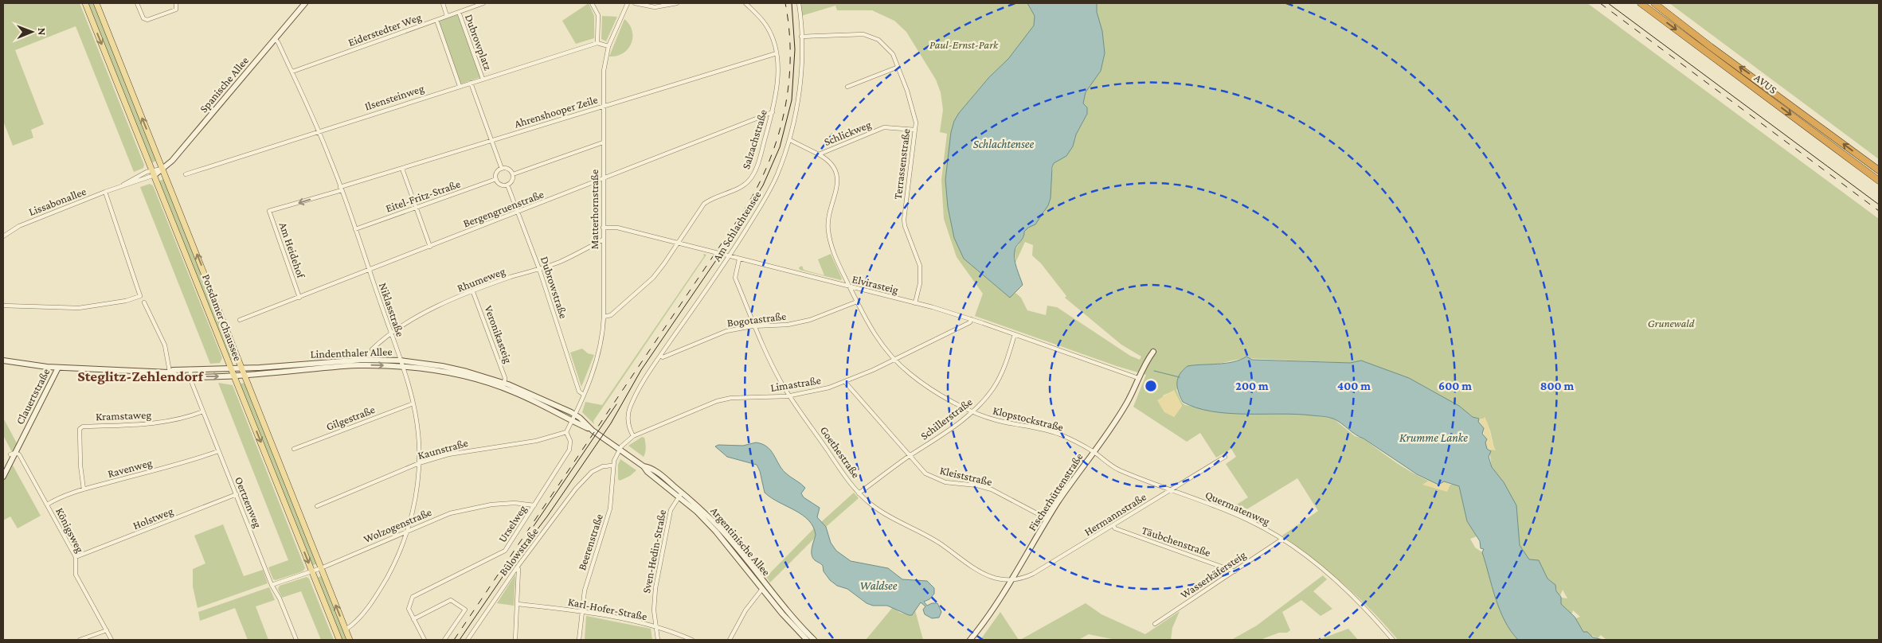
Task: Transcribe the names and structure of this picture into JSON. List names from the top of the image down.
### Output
{
  "streets": {
    "highway": ["AVUS"],
    "main road": [
      "Spanische Allee",
      "Potsdamer Chaussee",
      "Lindenthaler Allee",
      "Clauertstraße",
      "Fischerhüttenstraße",
      "Argentinische Allee"
    ],
    "street": [
      "Eiderstedter Weg",
      "Dubrowplatz",
      "Ilsensteinweg",
      "Ahrenshooper Zeile",
      "Schlickweg",
      "Salzachstraße",
      "Terrassenstraße",
      "Eitel-Fritz-Straße",
      "Lissabonallee",
      "Bergengruenstraße",
      "Matterhornstraße",
      "Am Schlachtensee",
      "Am Heidehof",
      "Rhumeweg",
      "Elvirasteig",
      "Dubrowstraße",
      "Niklasstraße",
      "Bogotastraße",
      "Veronikasteig",
      "Limastraße",
      "Kramstaweg",
      "Gilgestraße",
      "Schillerstraße",
      "Klopstockstraße",
      "Kaunstraße",
      "Goethestraße",
      "Ravenweg",
      "Kleiststraße",
      "Oertzenweg",
      "Quermatenweg",
      "Hermannstraße",
      "Holstweg",
      "Urselweg",
      "Wolzogenstraße",
      "Königsweg",
      "Täubchenstraße",
      "Beerenstraße",
      "Bülowstraße",
      "Sven-Hedin-Straße",
      "Wasserkäfersteig",
      "Karl-Hofer-Straße"
    ]
  },
  "crossings": [
    ["Eiderstedter Weg", "Dubrowplatz"],
    ["Eiderstedter Weg", "Niklasstraße"],
    ["Dubrowplatz", "Ilsensteinweg"],
    ["Spanische Allee", "Lissabonallee"],
    ["Spanische Allee", "Niklasstraße"],
    ["Spanische Allee", "Potsdamer Chaussee"],
    ["Ilsensteinweg", "Niklasstraße"],
    ["Ahrenshooper Zeile", "Salzachstraße"],
    ["Ahrenshooper Zeile", "Matterhornstraße"],
    ["Ahrenshooper Zeile", "Am Heidehof"],
    ["Ahrenshooper Zeile", "Niklasstraße"],
    ["Schlickweg", "Terrassenstraße"],
    ["Schlickweg", "Am Schlachtensee"],
    ["Schlickweg", "Klopstockstraße"],
    ["Salzachstraße", "Bergengruenstraße"],
    ["Salzachstraße", "Matterhornstraße"],
    ["Salzachstraße", "Elvirasteig"],
    ["Terrassenstraße", "Am Schlachtensee"],
    ["Terrassenstraße", "Elvirasteig"],
    ["Eitel-Fritz-Straße", "Dubrowstraße"],
    ["Eitel-Fritz-Straße", "Niklasstraße"],
    ["Lissabonallee", "Potsdamer Chaussee"],
    ["Bergengruenstraße", "Matterhornstraße"],
    ["Bergengruenstraße", "Am Heidehof"],
    ["Bergengruenstraße", "Dubrowstraße"],
    ["Bergengruenstraße", "Niklasstraße"],
    ["Matterhornstraße", "Rhumeweg"],
    ["Matterhornstraße", "Elvirasteig"],
    ["Matterhornstraße", "Dubrowstraße"],
    ["Matterhornstraße", "Lindenthaler Allee"],
    ["Am Schlachtensee", "Elvirasteig"],
    ["Am Schlachtensee", "Bogotastraße"],
    ["Am Schlachtensee", "Limastraße"],
    ["Am Heidehof", "Niklasstraße"],
    ["Rhumeweg", "Dubrowstraße"],
    ["Rhumeweg", "Niklasstraße"],
    ["Rhumeweg", "Veronikasteig"],
    ["Elvirasteig", "Limastraße"],
    ["Elvirasteig", "Schillerstraße"],
    ["Elvirasteig", "Klopstockstraße"],
    ["Elvirasteig", "Goethestraße"],
    ["Elvirasteig", "Fischerhüttenstraße"],
    ["Niklasstraße", "Potsdamer Chaussee"],
    ["Niklasstraße", "Lindenthaler Allee"],
    ["Niklasstraße", "Gilgestraße"],
    ["Niklasstraße", "Kaunstraße"],
    ["Niklasstraße", "Wolzogenstraße"],
    ["Potsdamer Chaussee", "Lindenthaler Allee"],
    ["Potsdamer Chaussee", "Wolzogenstraße"],
    ["Bogotastraße", "Klopstockstraße"],
    ["Bogotastraße", "Goethestraße"],
    ["Veronikasteig", "Lindenthaler Allee"],
    ["Lindenthaler Allee", "Limastraße"],
    ["Lindenthaler Allee", "Clauertstraße"],
    ["Lindenthaler Allee", "Oertzenweg"],
    ["Lindenthaler Allee", "Argentinische Allee"],
    ["Lindenthaler Allee", "Beerenstraße"],
    ["Limastraße", "Klopstockstraße"],
    ["Limastraße", "Goethestraße"],
    ["Limastraße", "Kleiststraße"],
    ["Limastraße", "Argentinische Allee"],
    ["Limastraße", "Beerenstraße"],
    ["Clauertstraße", "Königsweg"],
    ["Kramstaweg", "Ravenweg"],
    ["Kramstaweg", "Oertzenweg"],
    ["Schillerstraße", "Klopstockstraße"],
    ["Schillerstraße", "Goethestraße"],
    ["Schillerstraße", "Kleiststraße"],
    ["Klopstockstraße", "Fischerhüttenstraße"],
    ["Klopstockstraße", "Quermatenweg"],
    ["Kaunstraße", "Urselweg"],
    ["Goethestraße", "Fischerhüttenstraße"],
    ["Goethestraße", "Hermannstraße"],
    ["Ravenweg", "Oertzenweg"],
    ["Ravenweg", "Königsweg"],
    ["Kleiststraße", "Fischerhüttenstraße"],
    ["Fischerhüttenstraße", "Quermatenweg"],
    ["Fischerhüttenstraße", "Hermannstraße"],
    ["Oertzenweg", "Holstweg"],
    ["Oertzenweg", "Wolzogenstraße"],
    ["Quermatenweg", "Hermannstraße"],
    ["Quermatenweg", "Wasserkäfersteig"],
    ["Hermannstraße", "Täubchenstraße"],
    ["Holstweg", "Königsweg"],
    ["Urselweg", "Wolzogenstraße"],
    ["Argentinische Allee", "Beerenstraße"],
    ["Argentinische Allee", "Sven-Hedin-Straße"],
    ["Täubchenstraße", "Wasserkäfersteig"],
    ["Beerenstraße", "Bülowstraße"],
    ["Beerenstraße", "Karl-Hofer-Straße"],
    ["Sven-Hedin-Straße", "Karl-Hofer-Straße"]
  ],
  "districts": ["Steglitz-Zehlendorf"],
  "water": ["Schlachtensee", "Krumme Lanke", "Waldsee"],
  "parks": ["Paul-Ernst-Park", "Grunewald"],
  "north": "right",
  "rings": [
    "200 m",
    "400 m",
    "600 m",
    "800 m"
  ]
}
